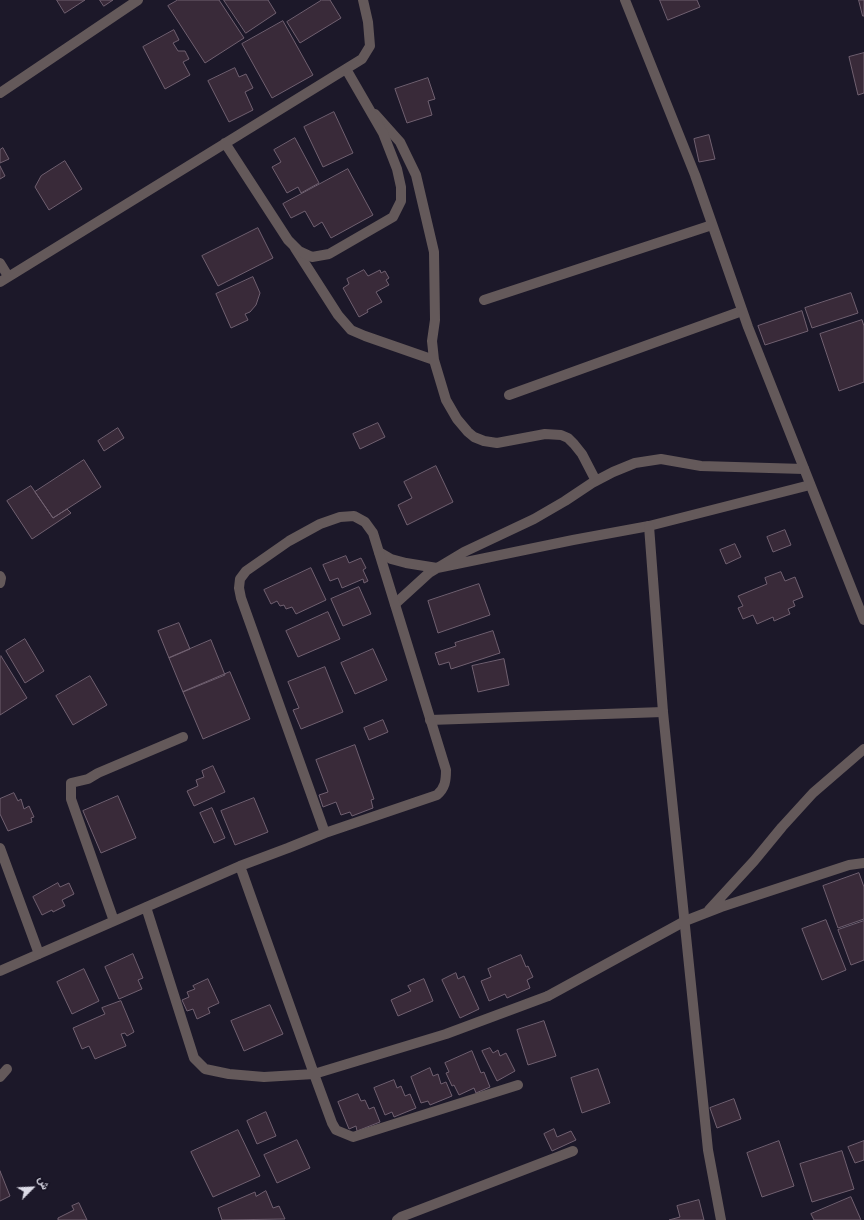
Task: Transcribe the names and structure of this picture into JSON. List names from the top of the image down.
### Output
{
  "north": "top right"
}
